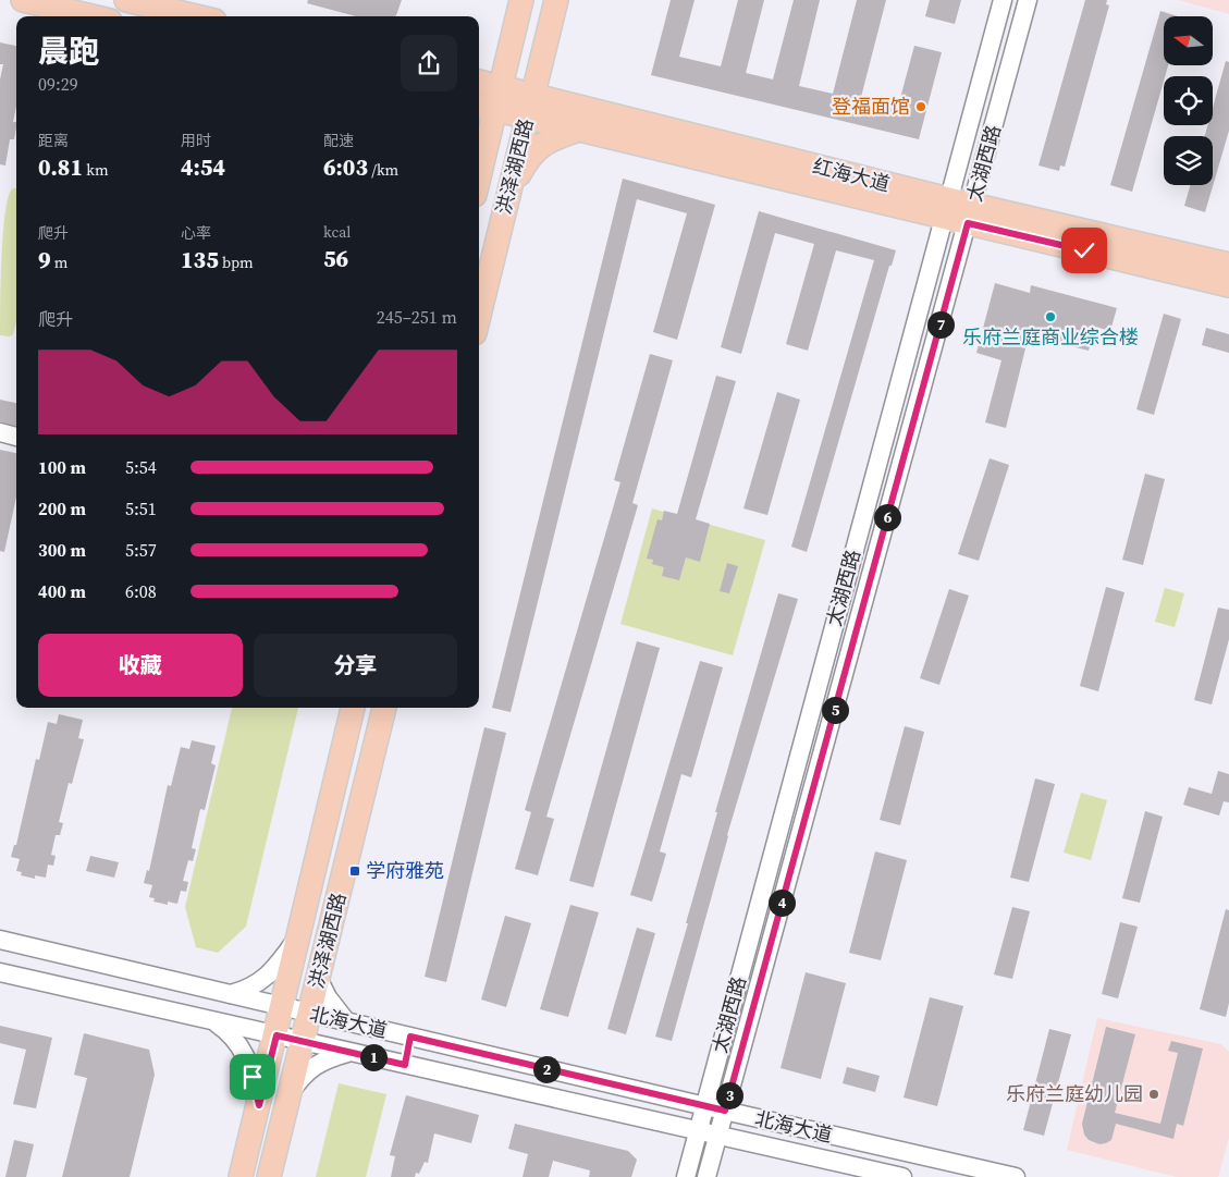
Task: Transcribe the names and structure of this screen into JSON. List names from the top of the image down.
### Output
{
  "streets": {
    "main road": ["洪泽湖西路", "红海大道"],
    "street": ["太湖西路", "北海大道"]
  },
  "crossings": [
    ["太湖西路", "红海大道"],
    ["太湖西路", "北海大道"],
    ["洪泽湖西路", "红海大道"],
    ["洪泽湖西路", "北海大道"]
  ],
  "places": {
    "other": ["登福面馆", "乐府兰庭商业综合楼", "乐府兰庭幼儿园"],
    "transit": ["学府雅苑"]
  },
  "north": "left",
  "page": {
    "heading": ["晨跑", "09:29"],
    "stats": [
      ["距离", "0.81 km"],
      ["用时", "4:54"],
      ["配速", "6:03 /km"],
      ["爬升", "9 m"],
      ["心率", "135 bpm"],
      ["kcal", "56"]
    ],
    "chart": ["爬升", "245–251 m"],
    "pins": [
      "7",
      "6",
      "5",
      "4",
      "1",
      "2",
      "3"
    ],
    "list": [
      {
        "name": "100 m",
        "note": "5:54"
      },
      {
        "name": "200 m",
        "note": "5:51"
      },
      {
        "name": "300 m",
        "note": "5:57"
      },
      {
        "name": "400 m",
        "note": "6:08"
      }
    ],
    "buttons": ["收藏", "分享"]
  }
}
